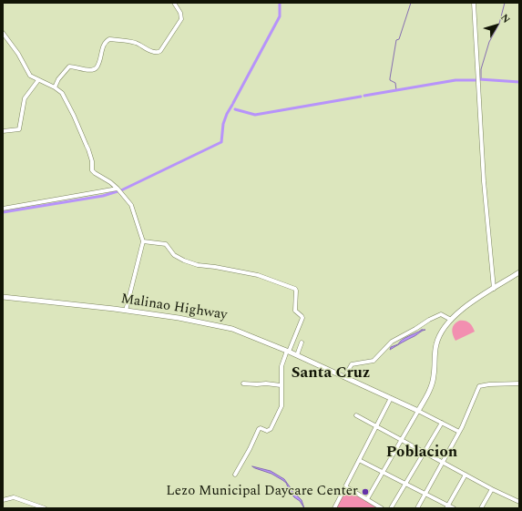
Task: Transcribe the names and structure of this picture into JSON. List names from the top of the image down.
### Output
{
  "streets": {
    "main road": ["Malinao Highway"]
  },
  "districts": ["Santa Cruz", "Poblacion"],
  "places": ["Lezo Municipal Daycare Center"],
  "north": "top right"
}
